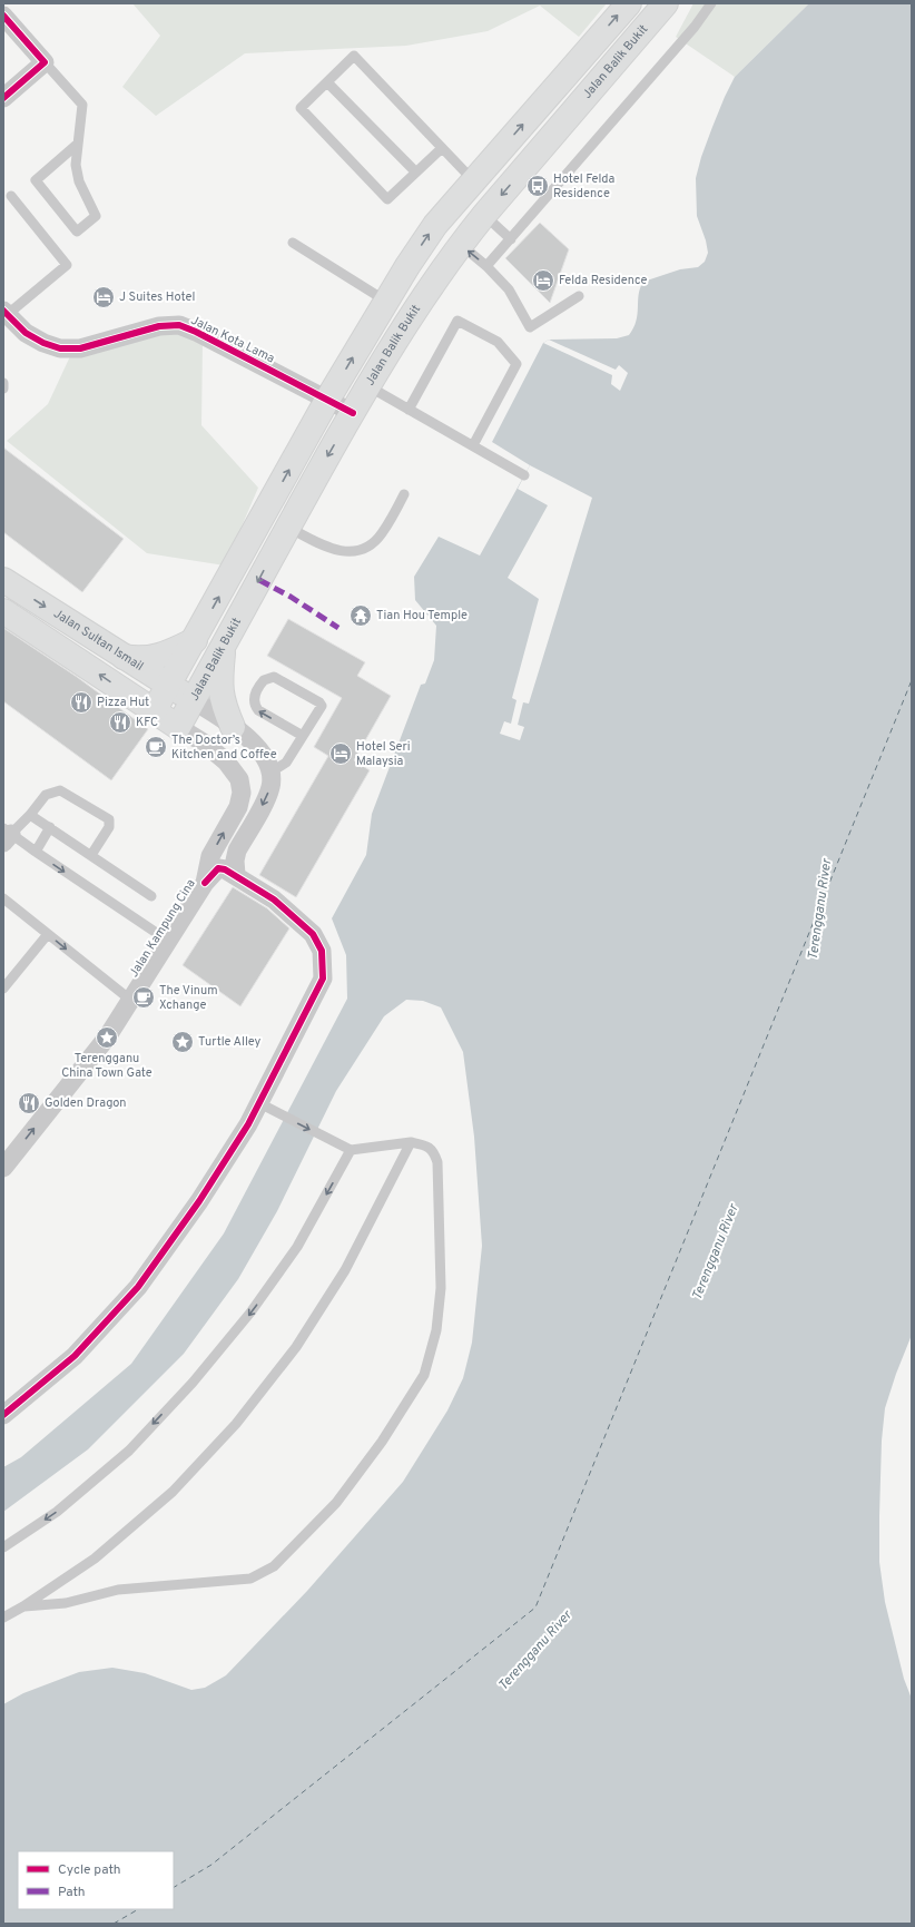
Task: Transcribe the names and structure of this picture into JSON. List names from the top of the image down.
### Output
{
  "streets": {
    "main road": ["Jalan Balik Bukit", "Jalan Sultan Ismail"],
    "street": ["Jalan Kota Lama", "Jalan Kampung Cina"]
  },
  "crossings": [
    ["Jalan Balik Bukit", "Jalan Kota Lama"],
    ["Jalan Balik Bukit", "Jalan Sultan Ismail"],
    ["Jalan Balik Bukit", "Jalan Kampung Cina"]
  ],
  "water": ["Terengganu River"],
  "places": {
    "bus stop": ["Hotel Felda Residence"],
    "hotel": ["Felda Residence", "J Suites Hotel", "Hotel Seri Malaysia"],
    "temple": ["Tian Hou Temple"],
    "restaurant": ["Pizza Hut", "KFC", "Golden Dragon"],
    "cafe": ["The Doctor’s Kitchen and Coffee", "The Vinum Xchange"],
    "place": ["Terengganu China Town Gate", "Turtle Alley"]
  },
  "legend": ["Cycle path", "Path"]
}
